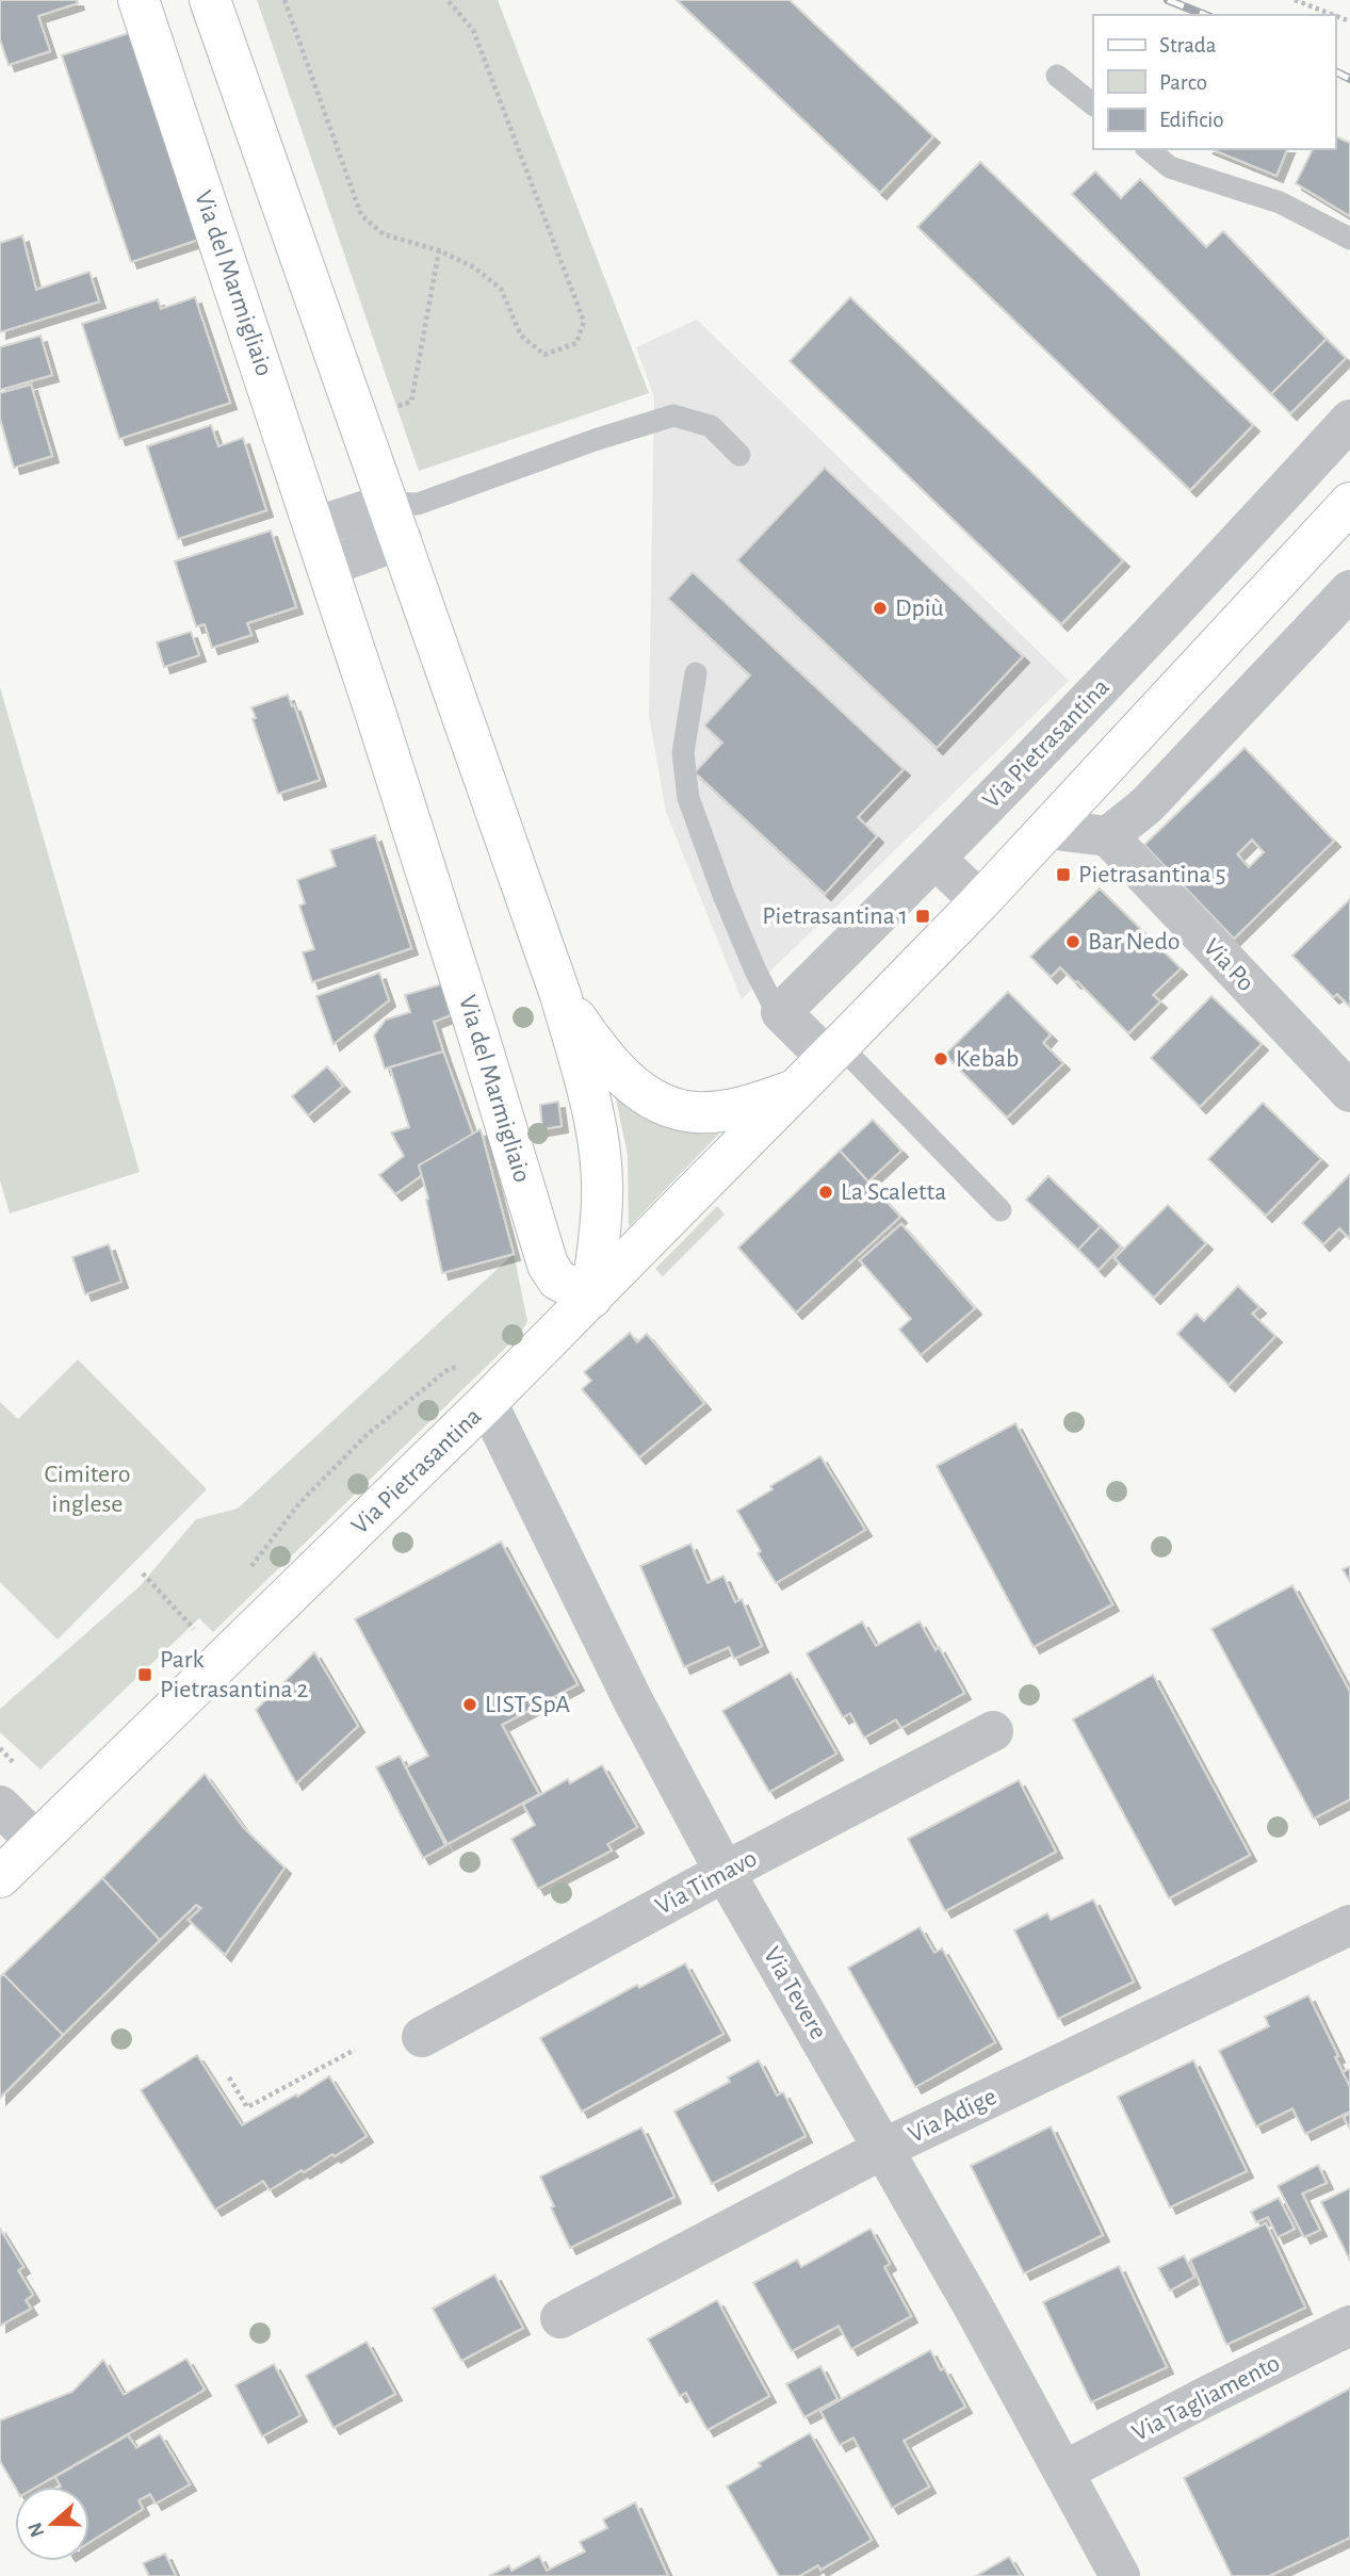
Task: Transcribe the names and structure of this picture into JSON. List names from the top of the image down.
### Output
{
  "streets": {
    "main road": ["Via del Marmigliaio", "Via Pietrasantina"],
    "street": [
      "Via Po",
      "Via Timavo",
      "Via Tevere",
      "Via Adige",
      "Via Tagliamento"
    ]
  },
  "crossings": [
    ["Via del Marmigliaio", "Via Pietrasantina"],
    ["Via Pietrasantina", "Via Tevere"],
    ["Via Timavo", "Via Tevere"],
    ["Via Tevere", "Via Adige"],
    ["Via Tevere", "Via Tagliamento"]
  ],
  "parks": ["Cimitero inglese"],
  "places": {
    "other": [
      "Dpiù",
      "Bar Nedo",
      "Kebab",
      "La Scaletta",
      "LIST SpA"
    ],
    "transit": ["Pietrasantina 5", "Pietrasantina 1", "Park Pietrasantina 2"]
  },
  "legend": ["Strada", "Parco", "Edificio"],
  "north": "left"
}
